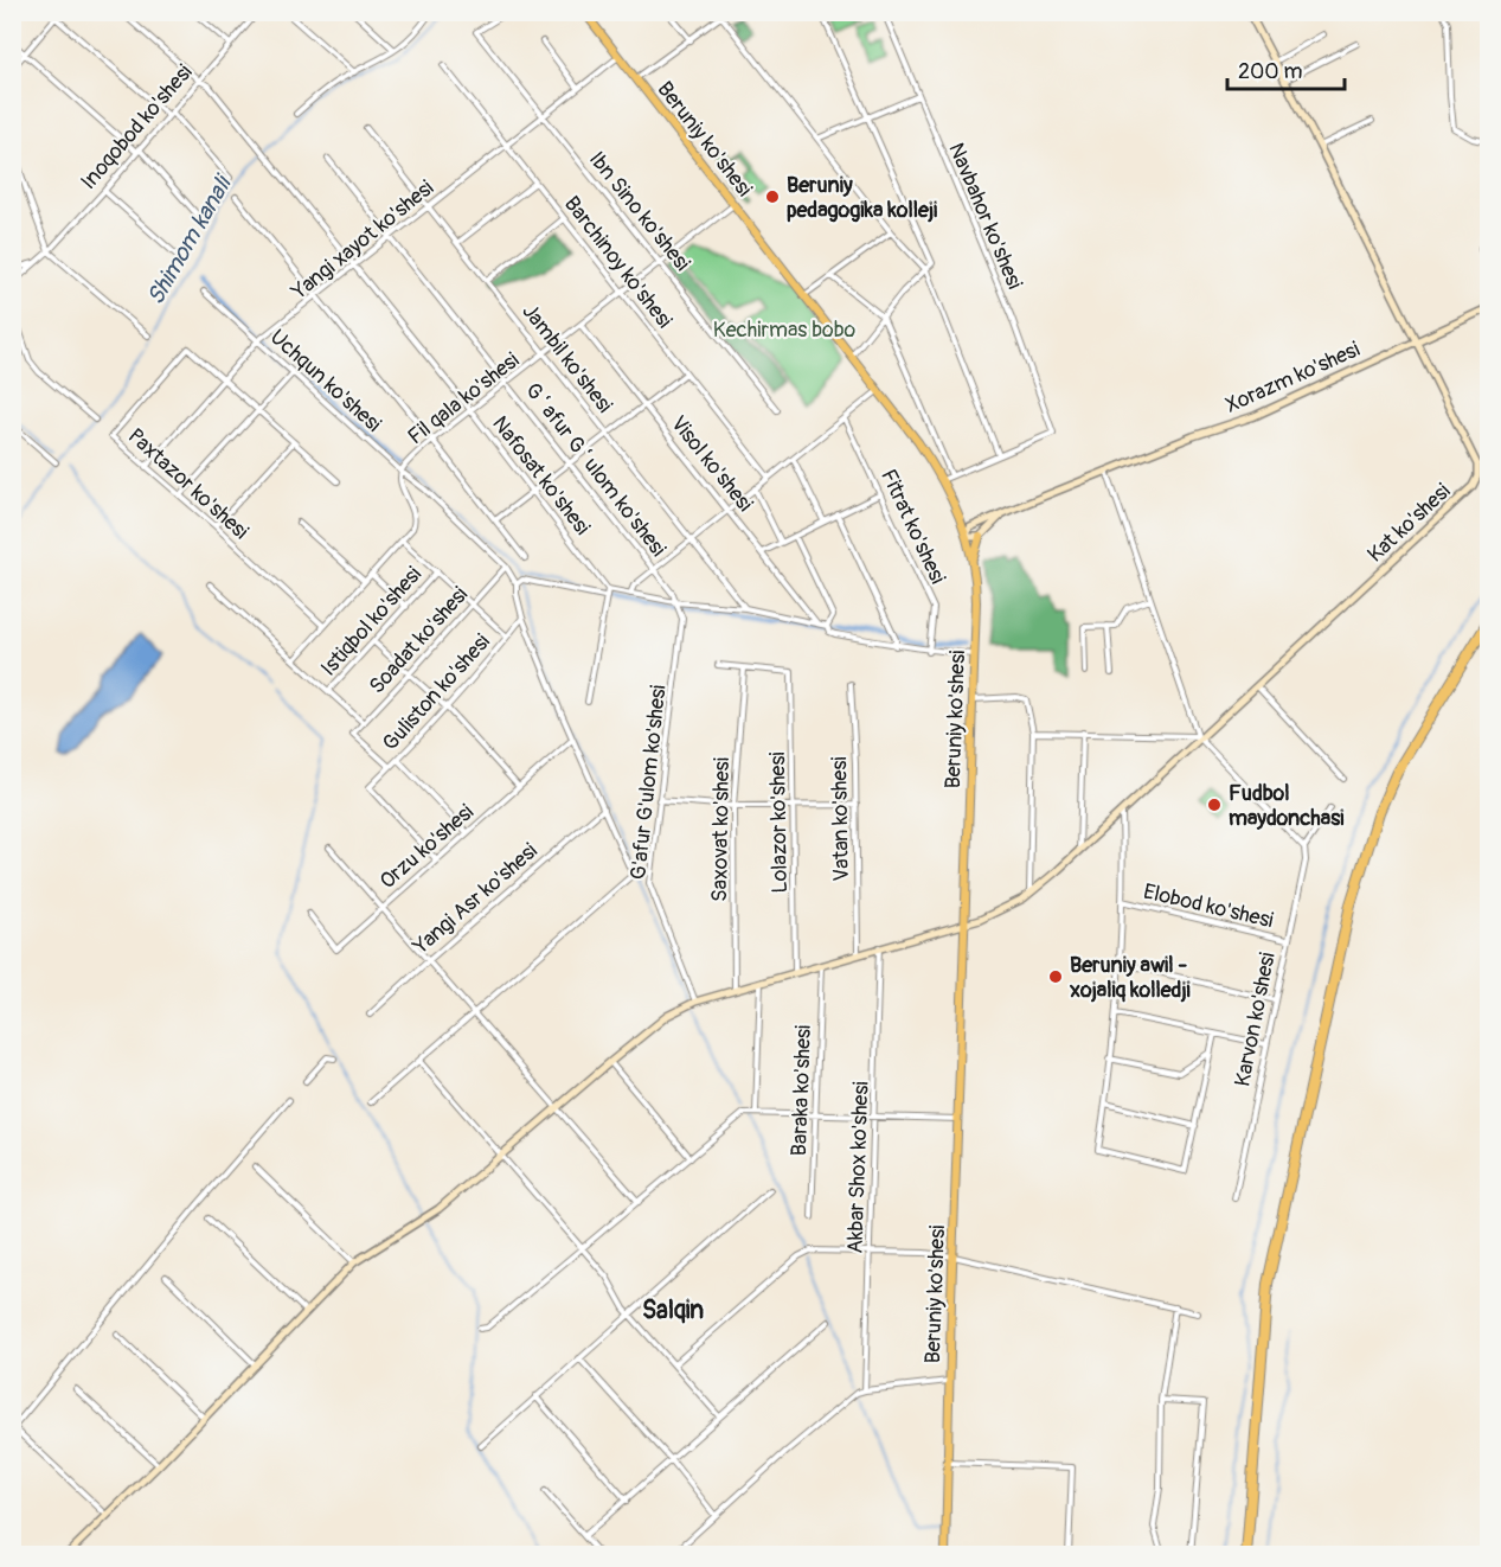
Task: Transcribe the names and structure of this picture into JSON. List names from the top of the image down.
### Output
{
  "streets": {
    "main road": ["Beruniy ko'shesi"],
    "street": [
      "Inoqobod ko'shesi",
      "Ibn Sino ko'shesi",
      "Navbahor ko'shesi",
      "Yangi xayot ko'shesi",
      "Barchinoy ko'shesi",
      "Jambil ko'shesi",
      "Xorazm ko'shesi",
      "Uchqun ko'shesi",
      "Fil qala ko'shesi",
      "Visol ko'shesi",
      "Gʻafur Gʻulom ko'shesi",
      "Nafosat ko'shesi",
      "Paxtazor ko'shesi",
      "Kat ko'shesi",
      "Fitrat ko'shesi",
      "Istiqbol ko'shesi",
      "Soadat ko'shesi",
      "Guliston ko'shesi",
      "G'afur G'ulom ko'shesi",
      "Vatan ko'shesi",
      "Lolazor ko'shesi",
      "Saxovat ko'shesi",
      "Orzu ko'shesi",
      "Yangi Asr ko'shesi",
      "Elobod ko'shesi",
      "Karvon ko'shesi",
      "Baraka ko'shesi",
      "Akbar Shox ko'shesi"
    ]
  },
  "crossings": [
    ["Inoqobod ko'shesi", "Nafosat ko'shesi"],
    ["Beruniy ko'shesi", "Yangi xayot ko'shesi"],
    ["Beruniy ko'shesi", "Fil qala ko'shesi"],
    ["Beruniy ko'shesi", "Kat ko'shesi"],
    ["Ibn Sino ko'shesi", "Yangi xayot ko'shesi"],
    ["Ibn Sino ko'shesi", "Fil qala ko'shesi"],
    ["Yangi xayot ko'shesi", "Barchinoy ko'shesi"],
    ["Yangi xayot ko'shesi", "Jambil ko'shesi"],
    ["Yangi xayot ko'shesi", "Uchqun ko'shesi"],
    ["Yangi xayot ko'shesi", "Gʻafur Gʻulom ko'shesi"],
    ["Yangi xayot ko'shesi", "Nafosat ko'shesi"],
    ["Yangi xayot ko'shesi", "Paxtazor ko'shesi"],
    ["Barchinoy ko'shesi", "Fil qala ko'shesi"],
    ["Jambil ko'shesi", "Fil qala ko'shesi"],
    ["Xorazm ko'shesi", "Kat ko'shesi"],
    ["Uchqun ko'shesi", "Fil qala ko'shesi"],
    ["Uchqun ko'shesi", "Soadat ko'shesi"],
    ["Fil qala ko'shesi", "Visol ko'shesi"],
    ["Fil qala ko'shesi", "Gʻafur Gʻulom ko'shesi"],
    ["Fil qala ko'shesi", "Nafosat ko'shesi"],
    ["Fil qala ko'shesi", "Paxtazor ko'shesi"],
    ["Gʻafur Gʻulom ko'shesi", "G'afur G'ulom ko'shesi"],
    ["Kat ko'shesi", "G'afur G'ulom ko'shesi"],
    ["Kat ko'shesi", "Vatan ko'shesi"],
    ["Kat ko'shesi", "Lolazor ko'shesi"],
    ["Kat ko'shesi", "Saxovat ko'shesi"],
    ["Kat ko'shesi", "Baraka ko'shesi"],
    ["Kat ko'shesi", "Akbar Shox ko'shesi"],
    ["Soadat ko'shesi", "Guliston ko'shesi"],
    ["Guliston ko'shesi", "Orzu ko'shesi"],
    ["Lolazor ko'shesi", "Saxovat ko'shesi"],
    ["Elobod ko'shesi", "Karvon ko'shesi"]
  ],
  "districts": ["Salqin"],
  "water": ["Shimom kanali"],
  "parks": ["Kechirmas bobo"],
  "places": ["Beruniy pedagogika kolleji", "Fudbol maydonchasi", "Beruniy awil - xojaliq kolledji"],
  "scale_bar": "200 m"
}
